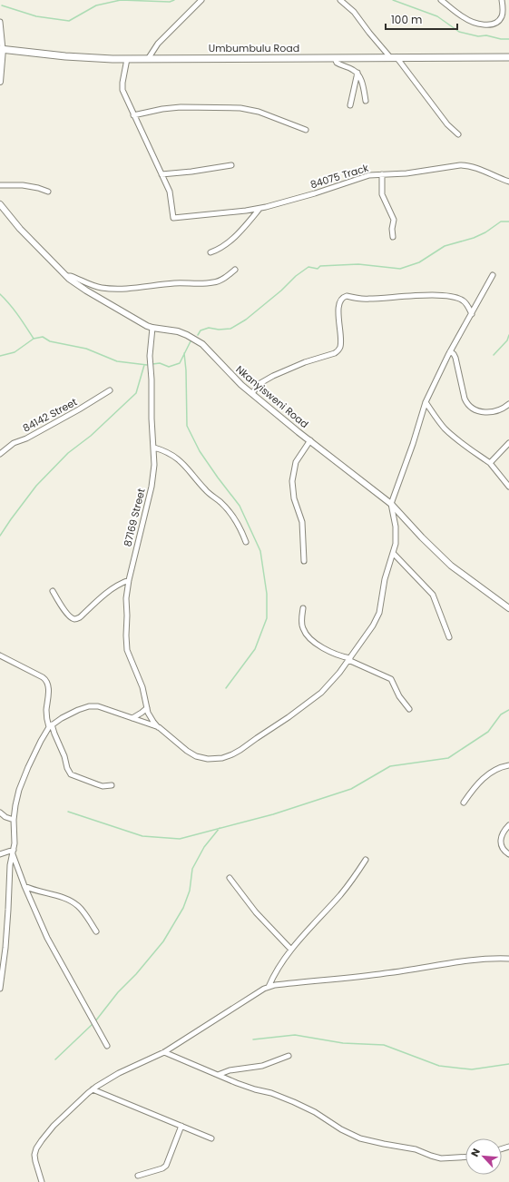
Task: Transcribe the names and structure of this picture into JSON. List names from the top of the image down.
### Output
{
  "streets": {
    "main road": ["Umbumbulu Road"],
    "street": [
      "84075 Track",
      "Nkanyisweni Road",
      "84142 Street",
      "87169 Street"
    ]
  },
  "crossings": [
    ["Nkanyisweni Road", "87169 Street"]
  ],
  "scale_bar": "100 m",
  "north": "top left"
}
